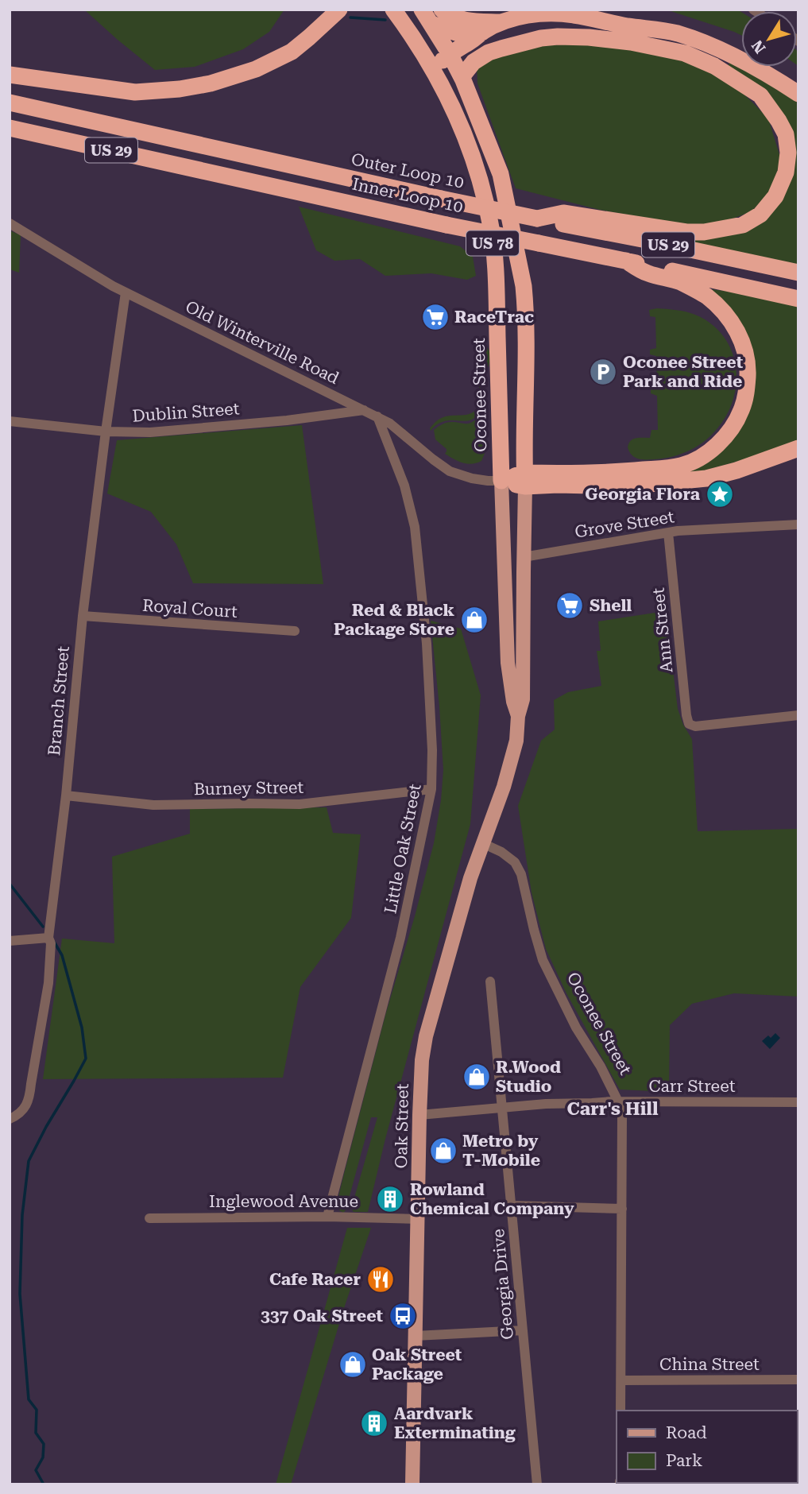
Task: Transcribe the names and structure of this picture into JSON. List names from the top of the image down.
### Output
{
  "streets": {
    "highway": [
      "US 29",
      "Outer Loop 10",
      "Inner Loop 10",
      "US 78",
      "Oconee Street"
    ],
    "main road": ["Oak Street"],
    "street": [
      "Old Winterville Road",
      "Dublin Street",
      "Grove Street",
      "Royal Court",
      "Ann Street",
      "Branch Street",
      "Burney Street",
      "Little Oak Street",
      "Carr Street",
      "Inglewood Avenue",
      "Georgia Drive",
      "China Street"
    ]
  },
  "crossings": [
    ["Old Winterville Road", "Oconee Street"],
    ["Old Winterville Road", "Dublin Street"],
    ["Old Winterville Road", "Branch Street"],
    ["Old Winterville Road", "Little Oak Street"],
    ["Oconee Street", "Grove Street"],
    ["Oconee Street", "Carr Street"],
    ["Oconee Street", "Oak Street"],
    ["Oconee Street", "China Street"],
    ["Dublin Street", "Branch Street"],
    ["Grove Street", "Ann Street"],
    ["Royal Court", "Branch Street"],
    ["Branch Street", "Burney Street"],
    ["Burney Street", "Little Oak Street"],
    ["Little Oak Street", "Inglewood Avenue"],
    ["Carr Street", "Oak Street"],
    ["Carr Street", "Georgia Drive"],
    ["Oak Street", "Inglewood Avenue"]
  ],
  "districts": ["Carr's Hill"],
  "places": {
    "supermarket": ["RaceTrac", "Shell"],
    "parking": ["Oconee Street Park and Ride"],
    "place": ["Georgia Flora"],
    "shop": [
      "Red & Black Package Store",
      "R.Wood Studio",
      "Metro by T-Mobile",
      "Oak Street Package"
    ],
    "building": ["Rowland Chemical Company", "Aardvark Exterminating"],
    "restaurant": ["Cafe Racer"],
    "bus stop": ["337 Oak Street"]
  },
  "legend": ["Road", "Park"],
  "north": "bottom left"
}
